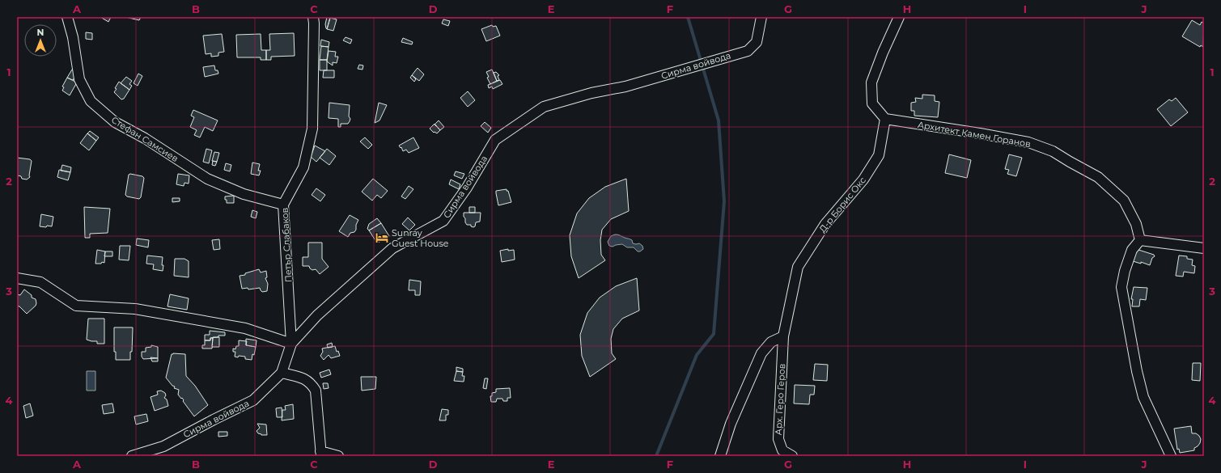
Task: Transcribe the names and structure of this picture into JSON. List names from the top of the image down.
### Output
{
  "streets": {
    "street": [
      "Сирма войвода",
      "Архитект Камен Горанов",
      "Стефан Самсиев",
      "Д-р Борис Окс",
      "Петър Слабаков",
      "Арх. Геро Геров"
    ]
  },
  "crossings": [
    ["Сирма войвода", "Петър Слабаков"],
    ["Архитект Камен Горанов", "Д-р Борис Окс"],
    ["Стефан Самсиев", "Петър Слабаков"],
    ["Д-р Борис Окс", "Арх. Геро Геров"]
  ],
  "places": {
    "hotel": ["Sunray Guest House"]
  },
  "north": "top",
  "grid": {
    "columns": [
      "A",
      "B",
      "C",
      "D",
      "E",
      "F",
      "G",
      "H",
      "I",
      "J"
    ],
    "rows": [
      "1",
      "2",
      "3",
      "4"
    ]
  }
}
